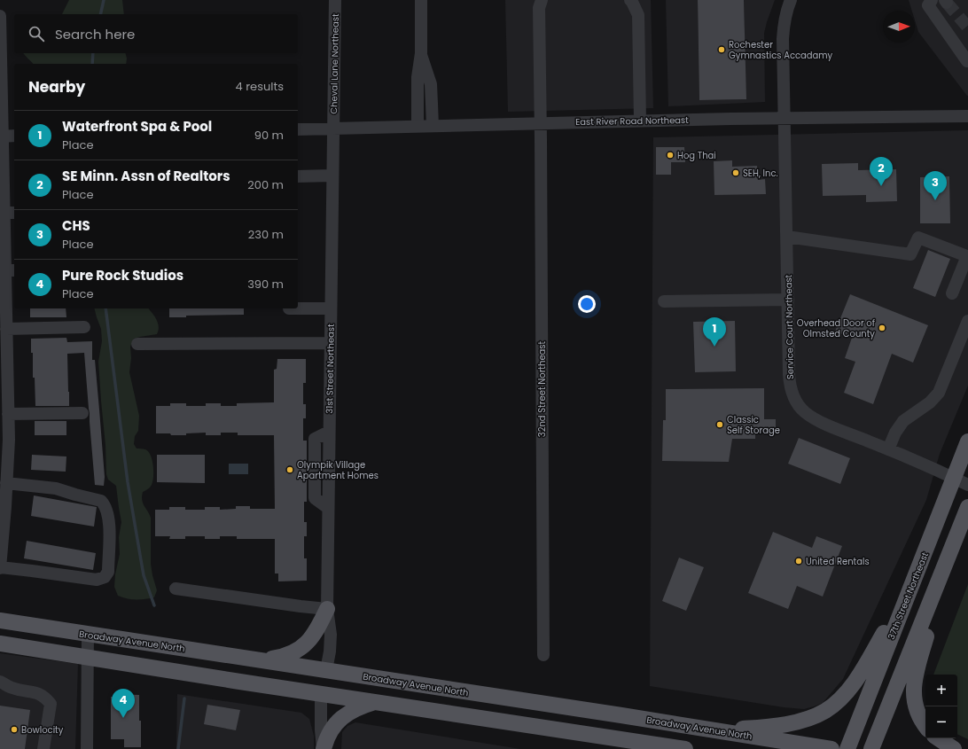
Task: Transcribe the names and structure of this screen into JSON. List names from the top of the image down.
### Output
{
  "streets": {
    "main road": ["37th Street Northeast", "Broadway Avenue North"],
    "street": [
      "Cheval Lane Northeast",
      "East River Road Northeast",
      "Service Court Northeast",
      "31st Street Northeast",
      "32nd Street Northeast"
    ]
  },
  "crossings": [
    ["Cheval Lane Northeast", "East River Road Northeast"],
    ["Cheval Lane Northeast", "31st Street Northeast"],
    ["East River Road Northeast", "Service Court Northeast"],
    ["East River Road Northeast", "31st Street Northeast"],
    ["East River Road Northeast", "32nd Street Northeast"],
    ["Service Court Northeast", "37th Street Northeast"],
    ["31st Street Northeast", "Broadway Avenue North"]
  ],
  "places": [
    "Rochester Gymnastics Accadamy",
    "Hog Thai",
    "SEH, Inc.",
    "Overhead Door of Olmsted County",
    "Classic Self Storage",
    "Olympik Village Apartment Homes",
    "United Rentals",
    "Bowlocity"
  ],
  "north": "right",
  "page": {
    "search": "Search here",
    "heading": ["Nearby", "4 results"],
    "list": [
      {
        "mark": "1",
        "name": "Waterfront Spa & Pool",
        "note": "Place",
        "value": "90 m"
      },
      {
        "mark": "2",
        "name": "SE Minn. Assn of Realtors",
        "note": "Place",
        "value": "200 m"
      },
      {
        "mark": "3",
        "name": "CHS",
        "note": "Place",
        "value": "230 m"
      },
      {
        "mark": "4",
        "name": "Pure Rock Studios",
        "note": "Place",
        "value": "390 m"
      }
    ],
    "pins": [
      "2",
      "3",
      "1",
      "4"
    ],
    "map_buttons": ["+", "−"]
  }
}
